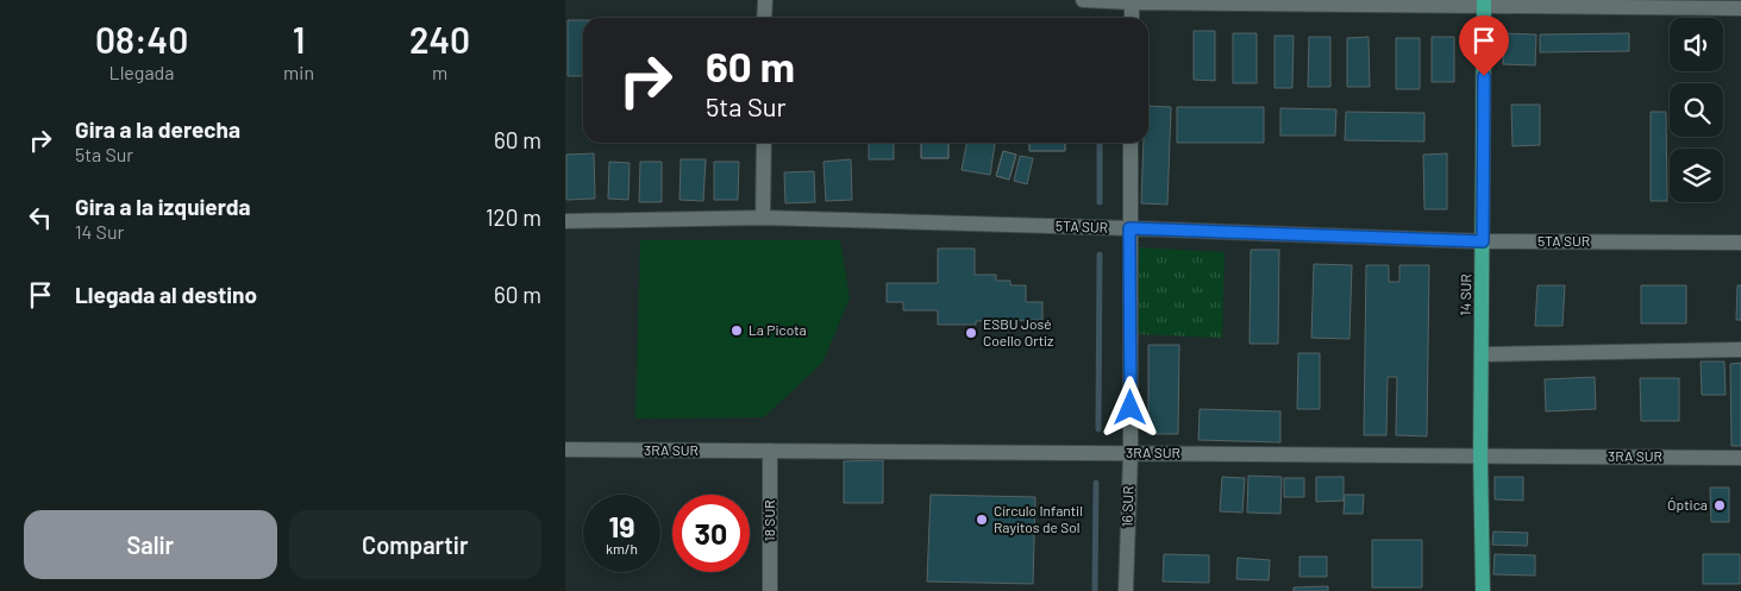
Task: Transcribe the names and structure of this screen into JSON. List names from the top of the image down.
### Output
{
  "streets": {
    "main road": ["14 SUR"],
    "street": [
      "5TA SUR",
      "3RA SUR",
      "16 SUR",
      "18 SUR"
    ]
  },
  "crossings": [
    ["5TA SUR", "14 SUR"],
    ["5TA SUR", "16 SUR"],
    ["14 SUR", "3RA SUR"],
    ["3RA SUR", "16 SUR"],
    ["3RA SUR", "18 SUR"]
  ],
  "places": [
    "La Picota",
    "ESBU José Coello Ortiz",
    "Óptica",
    "Círculo Infantil Rayitos de Sol"
  ],
  "page": {
    "eta": [
      "08:40",
      "Llegada",
      "1",
      "min",
      "240",
      "m"
    ],
    "turn": ["60 m", "5ta Sur"],
    "list": [
      {
        "name": "Gira a la derecha",
        "note": "5ta Sur",
        "value": "60 m"
      },
      {
        "name": "Gira a la izquierda",
        "note": "14 Sur",
        "value": "120 m"
      },
      {
        "name": "Llegada al destino",
        "value": "60 m"
      }
    ],
    "speed": "19 km/h",
    "limit": "30",
    "buttons": ["Salir", "Compartir"]
  }
}
